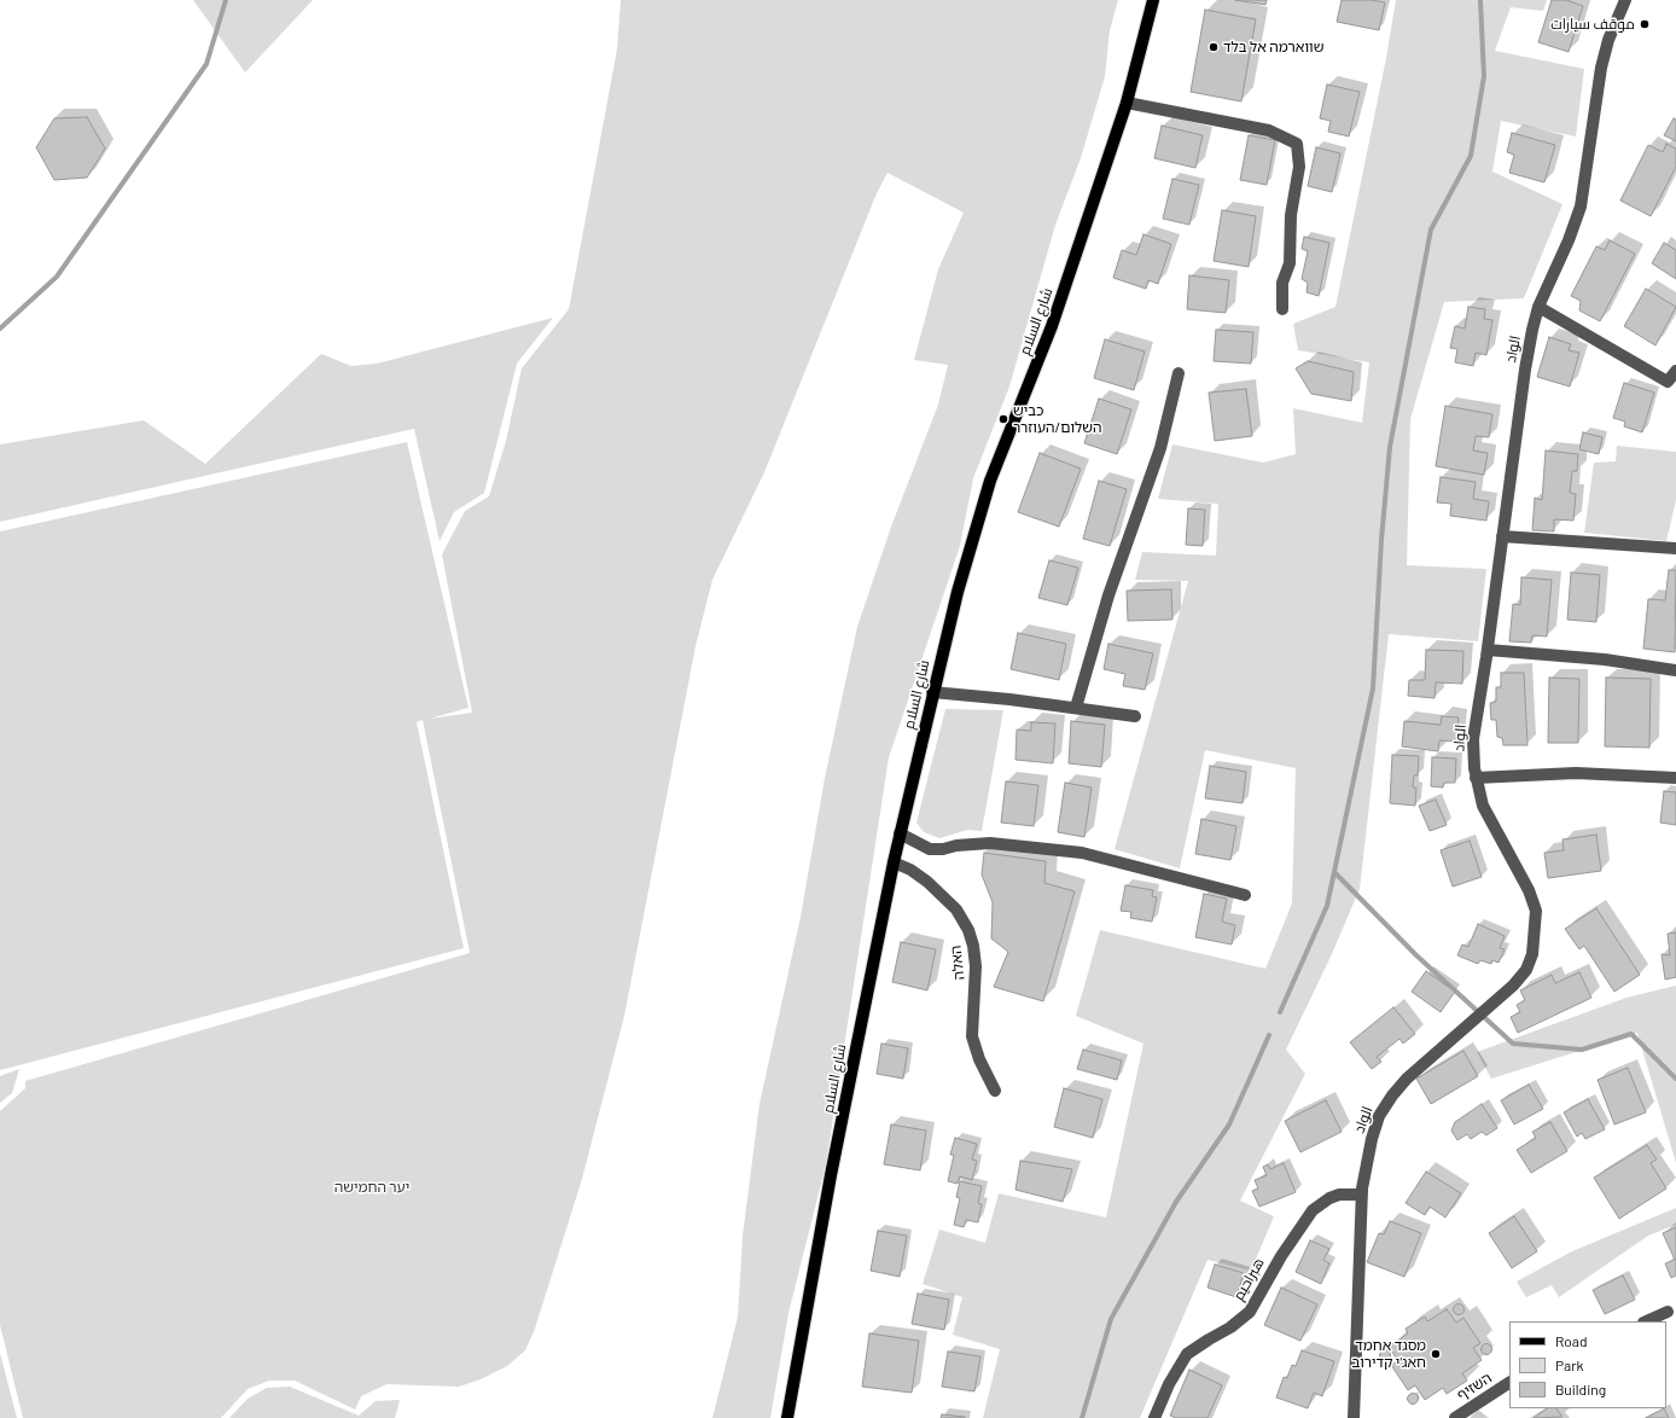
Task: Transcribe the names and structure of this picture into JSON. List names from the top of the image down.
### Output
{
  "streets": {
    "main road": ["شارع السلام"],
    "street": [
      "الواد",
      "האלה",
      "هبراحيم",
      "השזיף"
    ]
  },
  "crossings": [
    ["شارع السلام", "האלה"],
    ["الواد", "هبراحيم"]
  ],
  "parks": ["יער החמישה"],
  "places": [
    "موقف سيارات",
    "שווארמה אל בלד",
    "כביש השלום/העוזרר",
    "מסגד אחמד חאג'י קדירוב"
  ],
  "legend": ["Road", "Park", "Building"]
}
